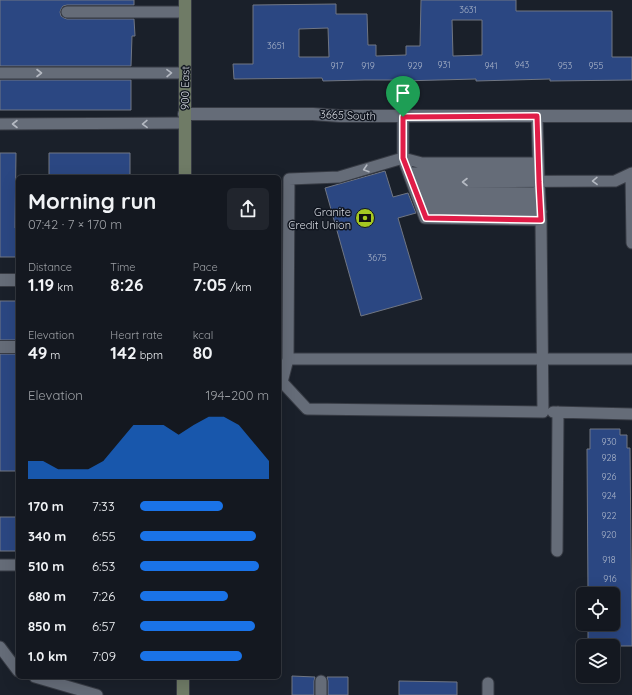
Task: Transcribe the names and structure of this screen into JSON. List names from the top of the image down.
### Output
{
  "streets": {
    "main road": ["900 East"],
    "street": ["3665 South"]
  },
  "crossings": [
    ["900 East", "3665 South"]
  ],
  "places": {
    "bank": ["Granite Credit Union"]
  },
  "house_numbers": [
    "3631",
    "3651",
    "931",
    "943",
    "917",
    "919",
    "929",
    "941",
    "953",
    "955",
    "3675",
    "930",
    "928",
    "926",
    "924",
    "922",
    "920",
    "918",
    "916"
  ],
  "page": {
    "heading": ["Morning run", "07:42 · 7 × 170 m"],
    "stats": [
      ["Distance", "1.19 km"],
      ["Time", "8:26"],
      ["Pace", "7:05 /km"],
      ["Elevation", "49 m"],
      ["Heart rate", "142 bpm"],
      ["kcal", "80"]
    ],
    "chart": ["Elevation", "194–200 m"],
    "list": [
      {
        "name": "170 m",
        "note": "7:33"
      },
      {
        "name": "340 m",
        "note": "6:55"
      },
      {
        "name": "510 m",
        "note": "6:53"
      },
      {
        "name": "680 m",
        "note": "7:26"
      },
      {
        "name": "850 m",
        "note": "6:57"
      },
      {
        "name": "1.0 km",
        "note": "7:09"
      }
    ]
  }
}
